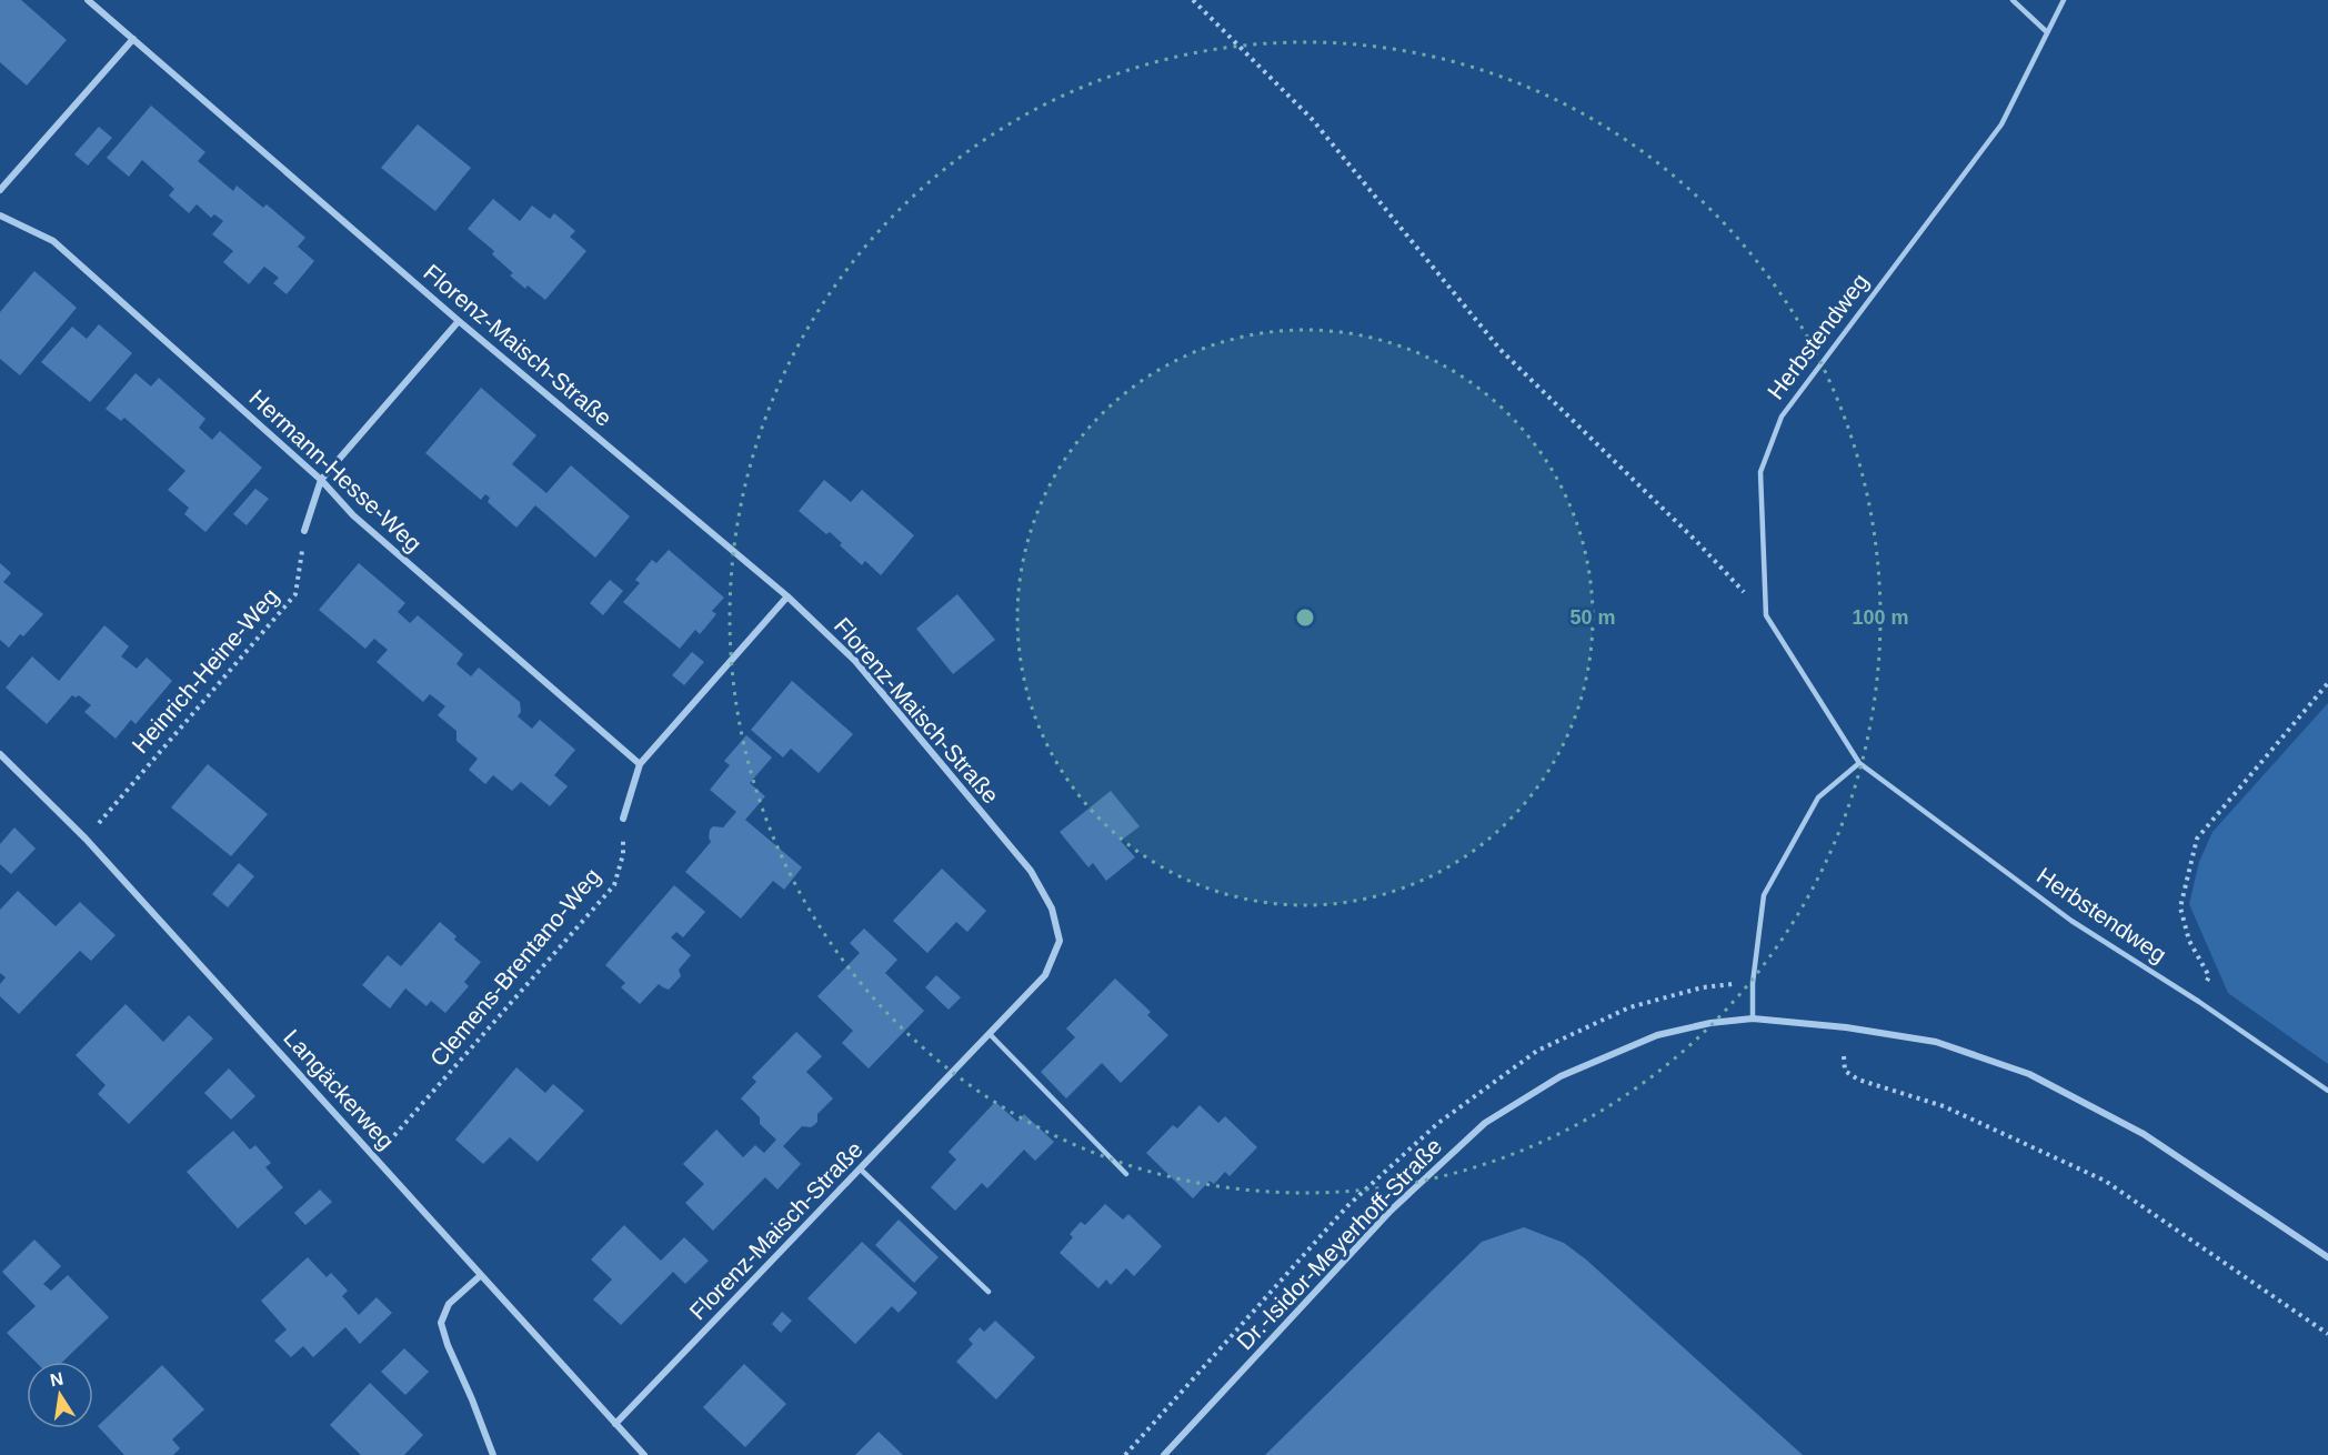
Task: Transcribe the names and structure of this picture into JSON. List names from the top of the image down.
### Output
{
  "streets": {
    "street": [
      "Florenz-Maisch-Straße",
      "Hermann-Hesse-Weg",
      "Langäckerweg",
      "Dr.-Isidor-Meyerhoff-Straße"
    ],
    "lane": ["Herbstendweg"],
    "path": ["Heinrich-Heine-Weg", "Clemens-Brentano-Weg"]
  },
  "crossings": [
    ["Florenz-Maisch-Straße", "Langäckerweg"],
    ["Heinrich-Heine-Weg", "Langäckerweg"],
    ["Clemens-Brentano-Weg", "Langäckerweg"]
  ],
  "north": "top",
  "rings": ["50 m", "100 m"]
}
